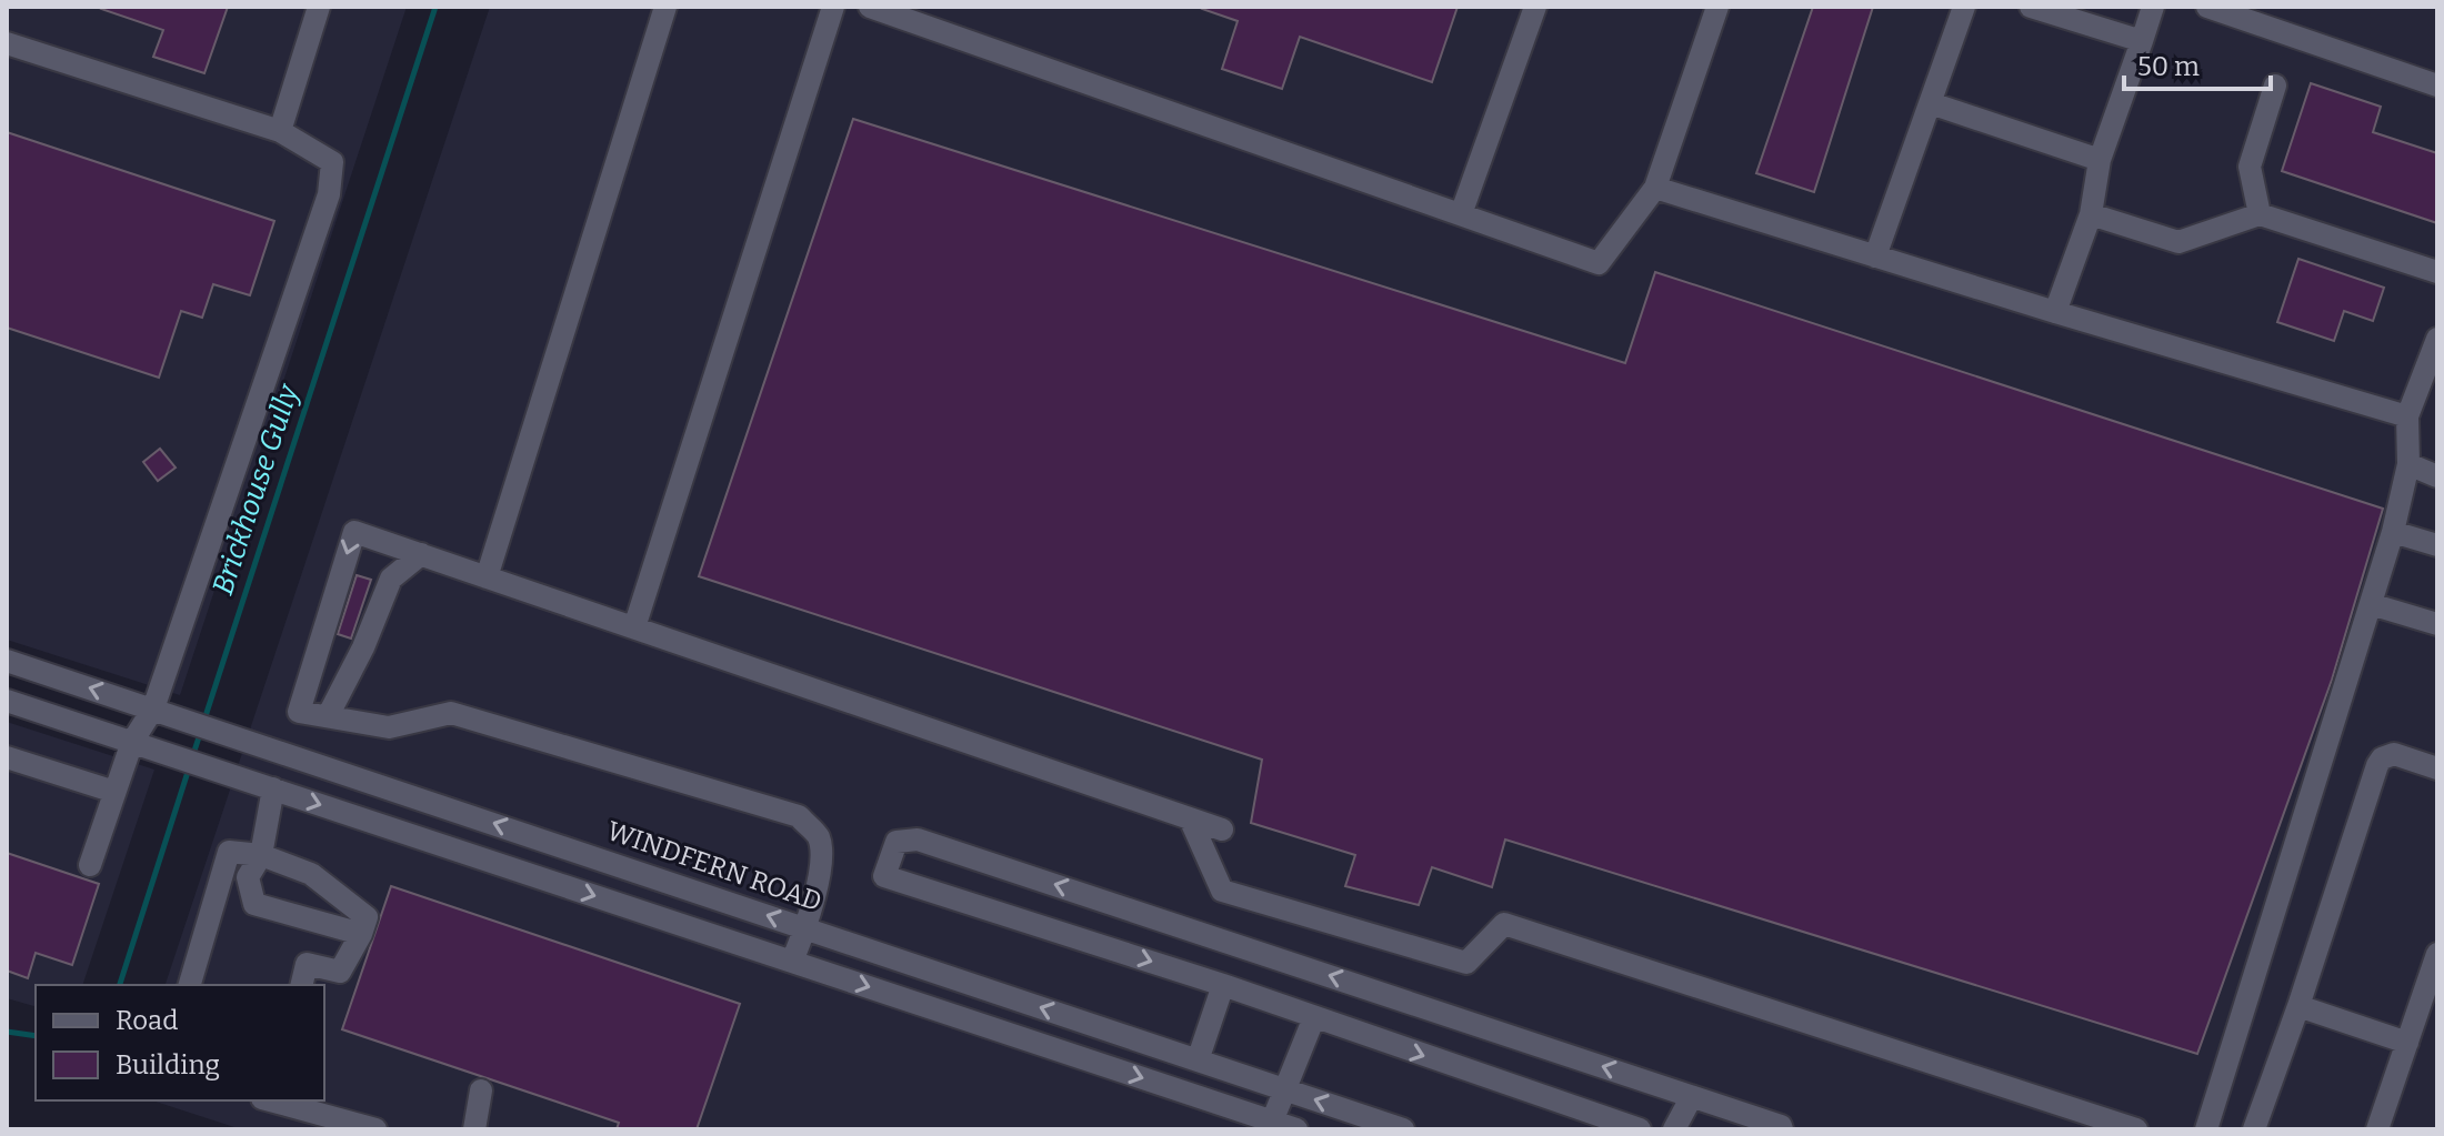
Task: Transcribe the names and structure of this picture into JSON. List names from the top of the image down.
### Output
{
  "streets": {
    "street": ["WINDFERN ROAD"]
  },
  "water": ["Brickhouse Gully"],
  "legend": ["Road", "Building"],
  "scale_bar": "50 m"
}
